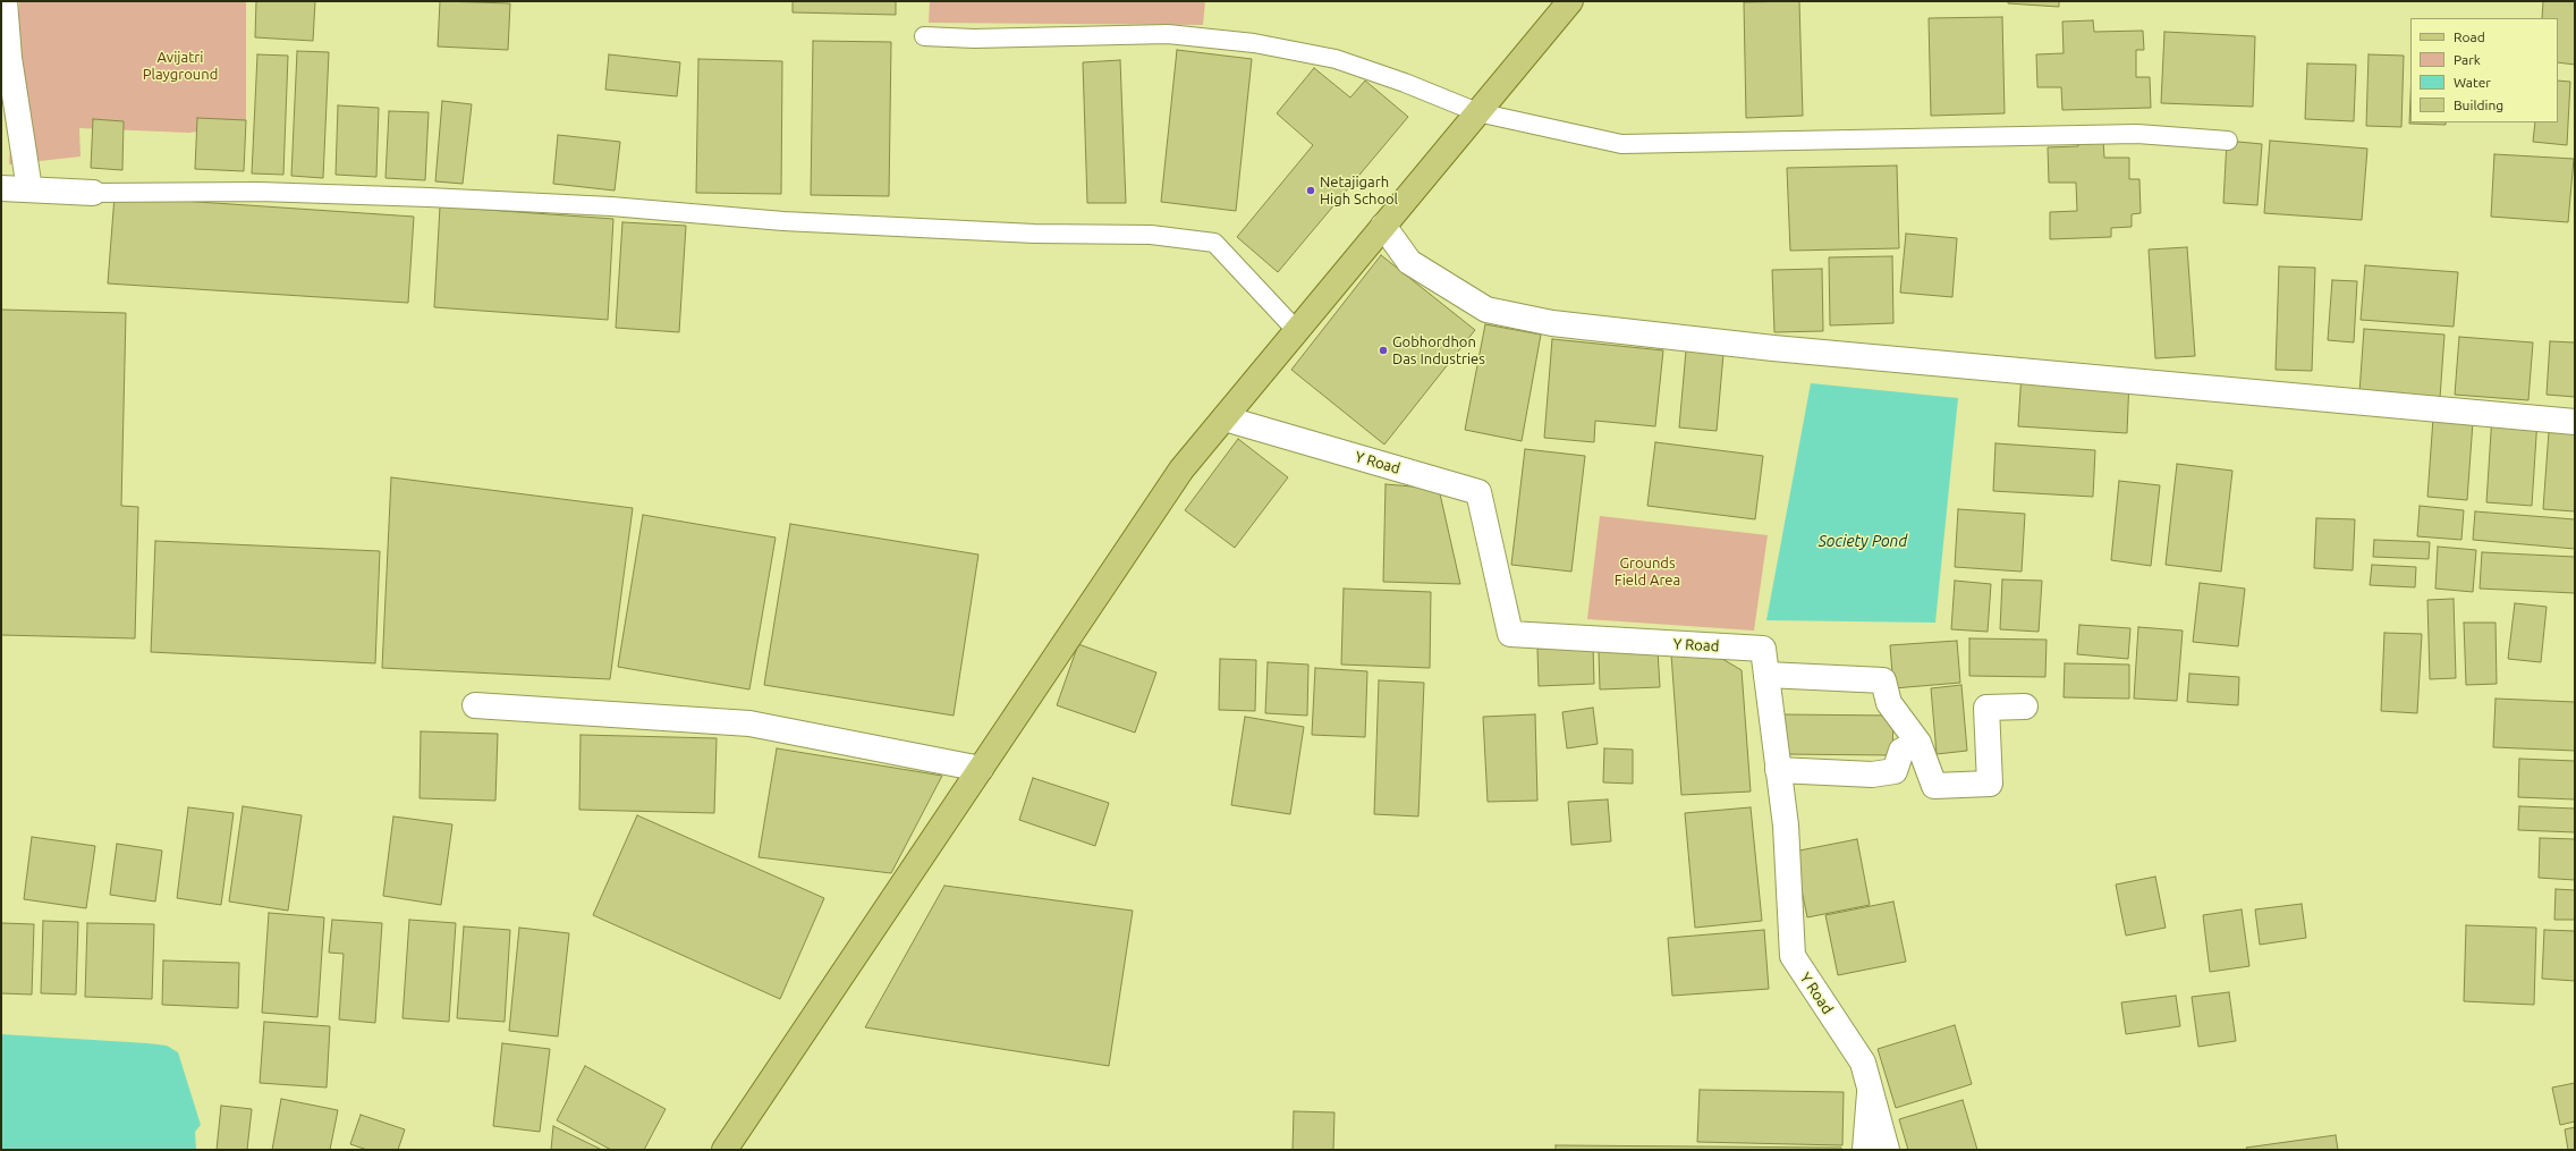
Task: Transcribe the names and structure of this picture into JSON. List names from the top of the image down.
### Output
{
  "streets": {
    "street": ["Y Road"]
  },
  "water": ["Society Pond"],
  "parks": ["Avijatri Playground", "Grounds Field Area"],
  "places": ["Netajigarh High School", "Gobhordhon Das Industries"],
  "legend": [
    "Road",
    "Park",
    "Water",
    "Building"
  ]
}
